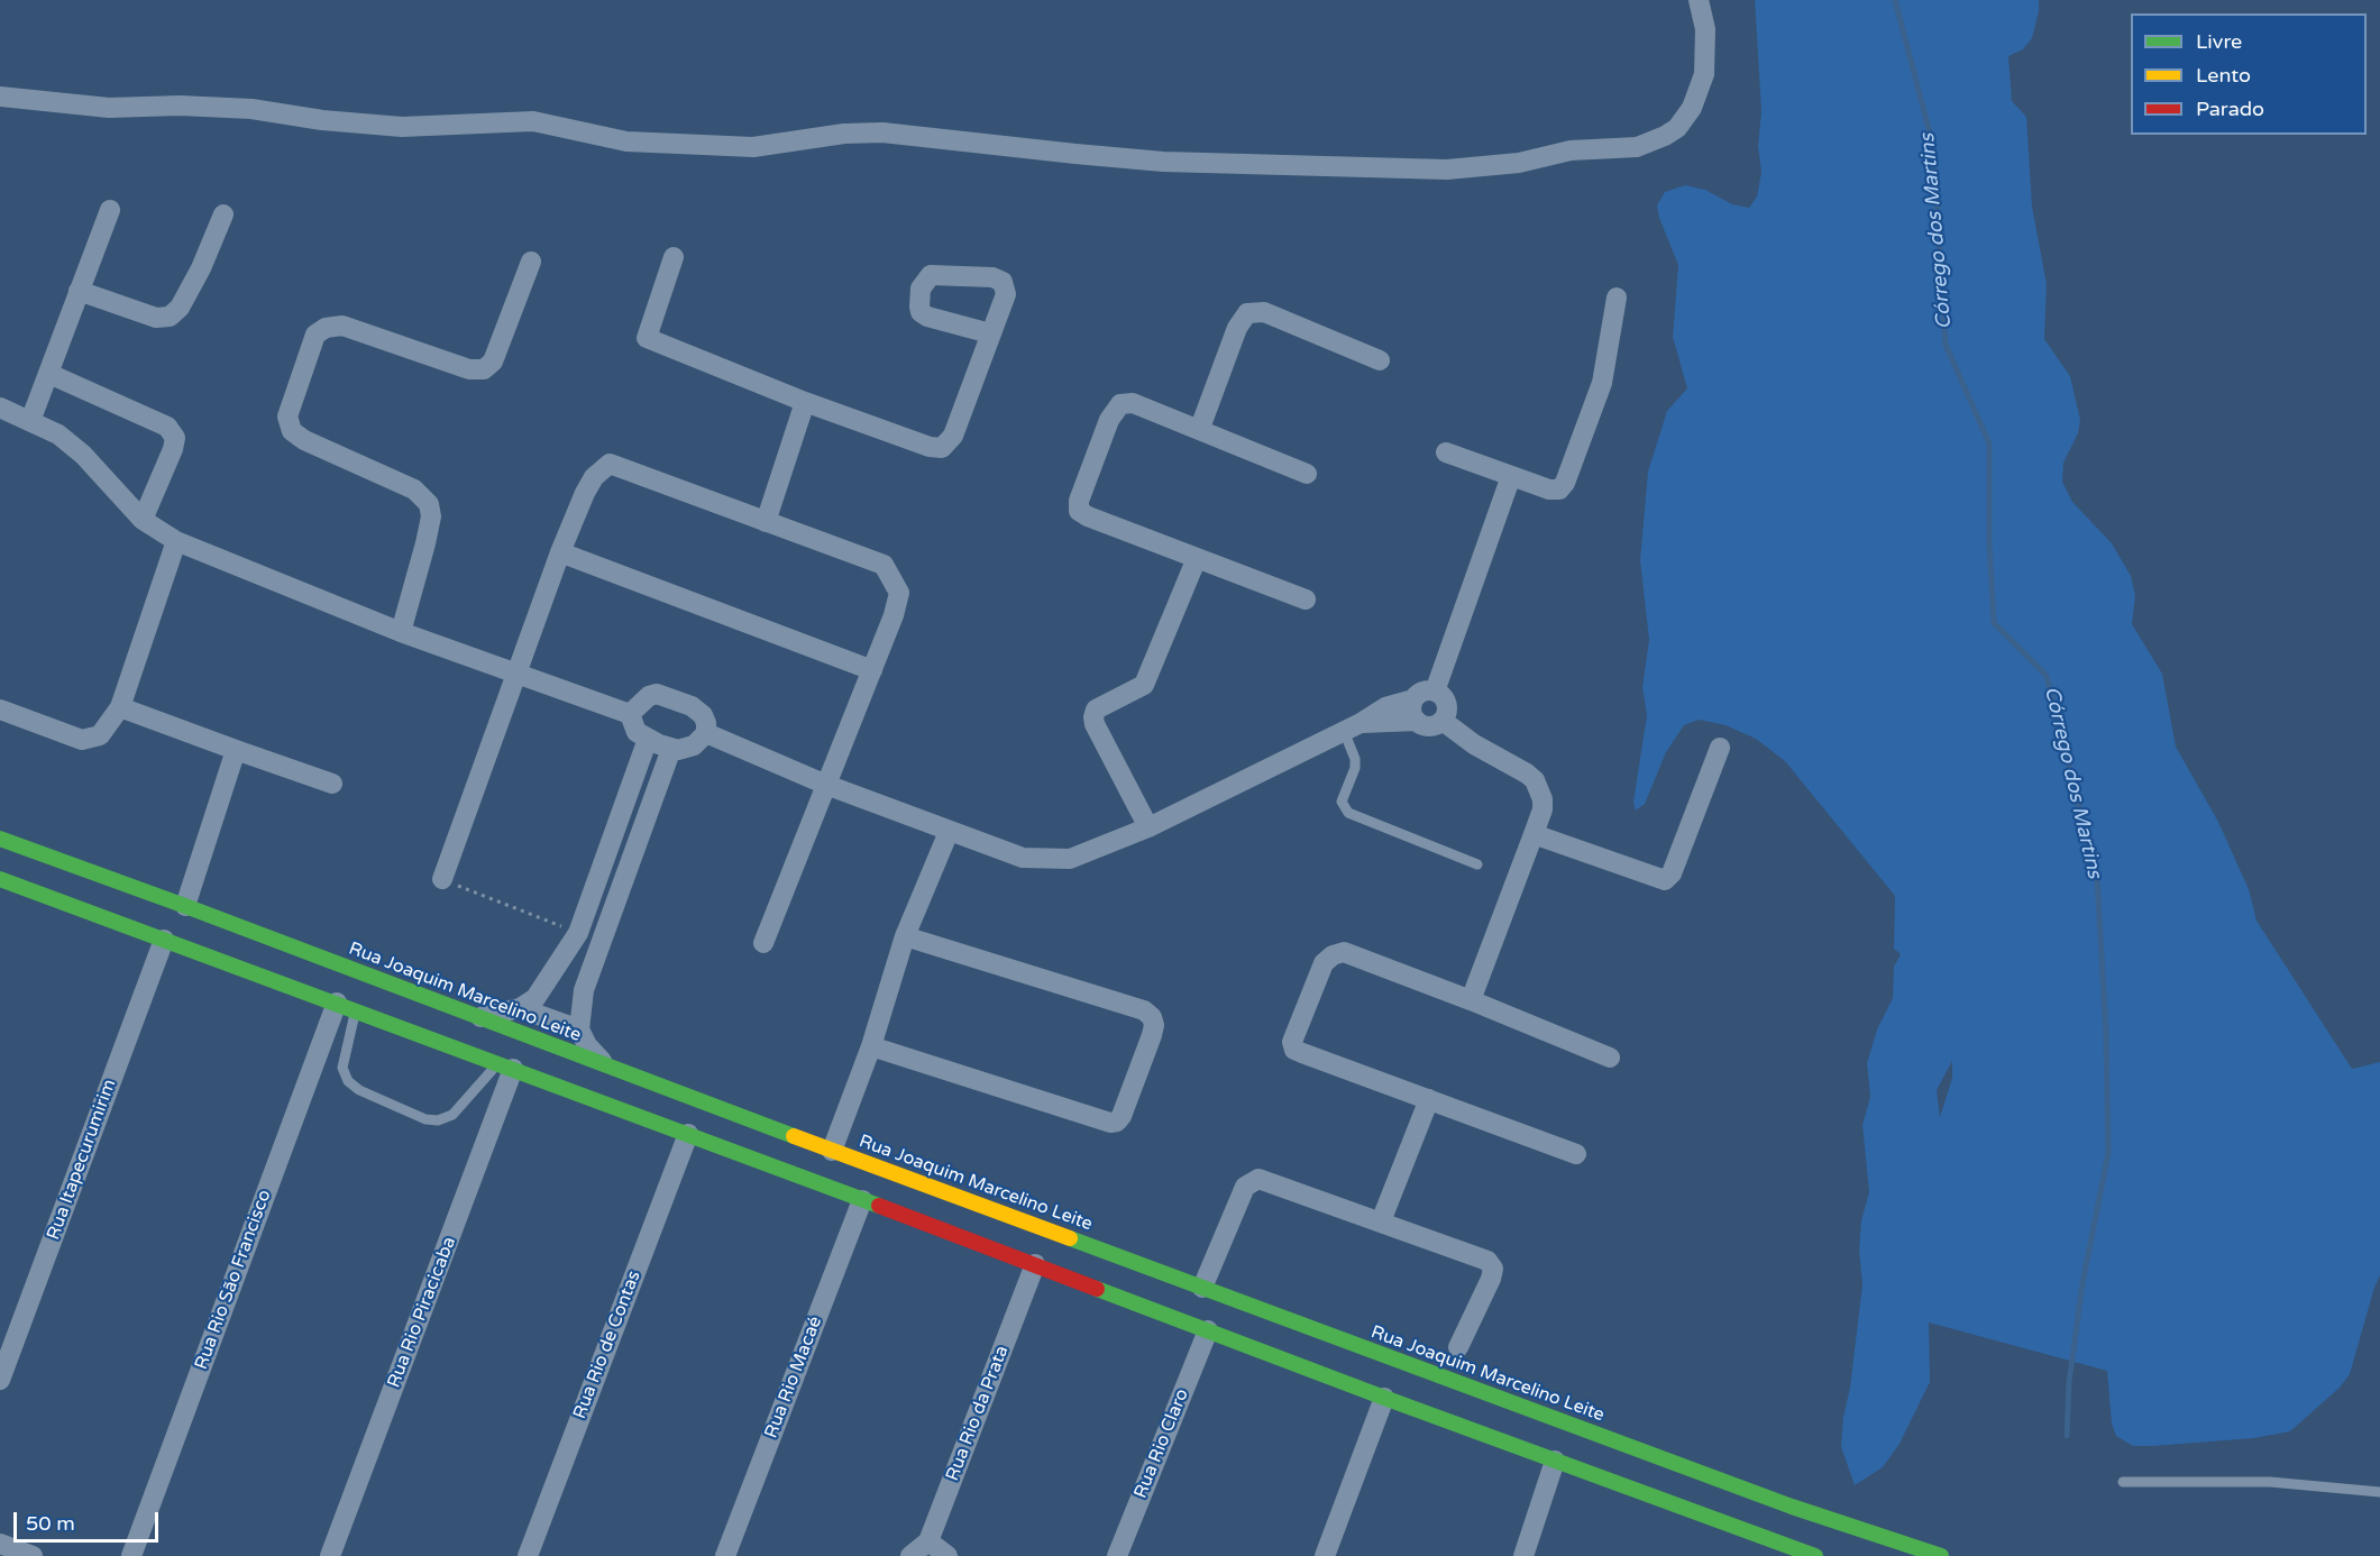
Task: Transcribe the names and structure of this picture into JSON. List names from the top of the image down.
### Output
{
  "streets": {
    "main road": ["Rua Joaquim Marcelino Leite"],
    "street": [
      "Rua Itapecurumirim",
      "Rua Rio São Francisco",
      "Rua Rio Piracicaba",
      "Rua Rio de Contas",
      "Rua Rio Macaé",
      "Rua Rio da Prata",
      "Rua Rio Claro"
    ]
  },
  "water": ["Córrego dos Martins"],
  "legend": ["Livre", "Lento", "Parado"],
  "scale_bar": "50 m"
}
